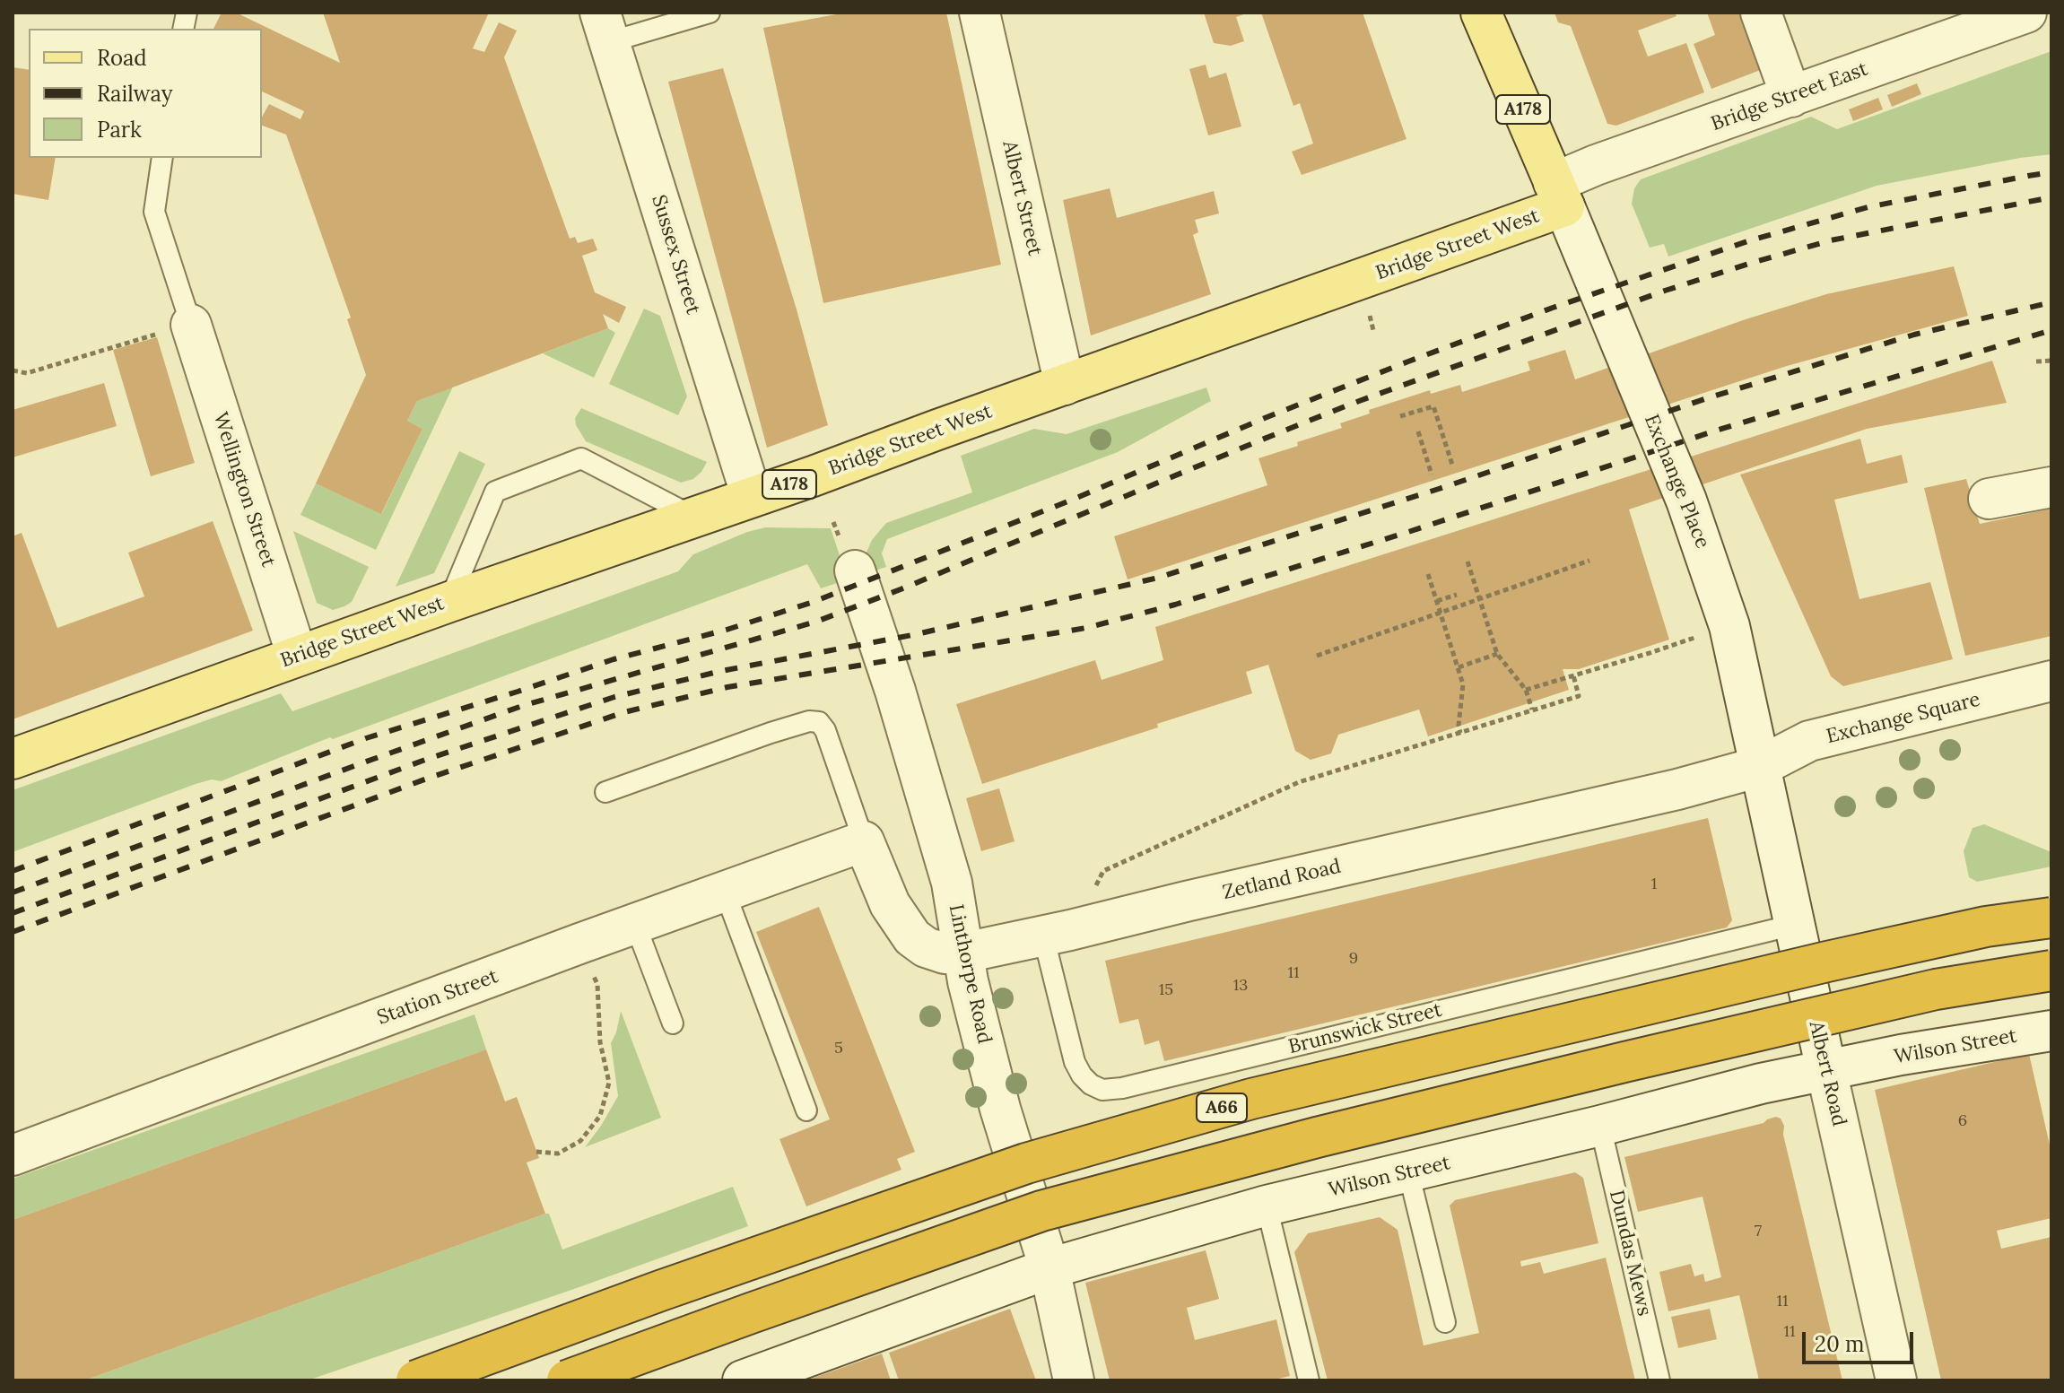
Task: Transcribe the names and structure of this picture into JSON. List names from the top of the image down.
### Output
{
  "streets": {
    "highway": ["A66"],
    "main road": ["A178", "Bridge Street West"],
    "street": [
      "Bridge Street East",
      "Albert Street",
      "Sussex Street",
      "Exchange Place",
      "Wellington Street",
      "Exchange Square",
      "Zetland Road",
      "Linthorpe Road",
      "Station Street",
      "Wilson Street",
      "Albert Road"
    ],
    "lane": ["Brunswick Street", "Dundas Mews"]
  },
  "crossings": [
    ["Bridge Street East", "A178"],
    ["Bridge Street East", "Bridge Street West"],
    ["Bridge Street East", "Exchange Place"],
    ["A178", "Bridge Street West"],
    ["A178", "Exchange Place"],
    ["Albert Street", "Bridge Street West"],
    ["Bridge Street West", "Sussex Street"],
    ["Bridge Street West", "Exchange Place"],
    ["Bridge Street West", "Wellington Street"],
    ["Exchange Place", "Exchange Square"],
    ["Exchange Place", "Zetland Road"],
    ["Exchange Place", "Albert Road"],
    ["Exchange Square", "Zetland Road"],
    ["Exchange Square", "Albert Road"],
    ["Zetland Road", "Linthorpe Road"],
    ["Zetland Road", "Station Street"],
    ["Zetland Road", "Brunswick Street"],
    ["Zetland Road", "Albert Road"],
    ["Linthorpe Road", "Wilson Street"],
    ["Brunswick Street", "Albert Road"],
    ["Wilson Street", "Albert Road"],
    ["Wilson Street", "Dundas Mews"]
  ],
  "house_numbers": [
    "1",
    "9",
    "11",
    "13",
    "15",
    "5",
    "6",
    "7",
    "11",
    "11"
  ],
  "legend": ["Road", "Railway", "Park"],
  "scale_bar": "20 m"
}
